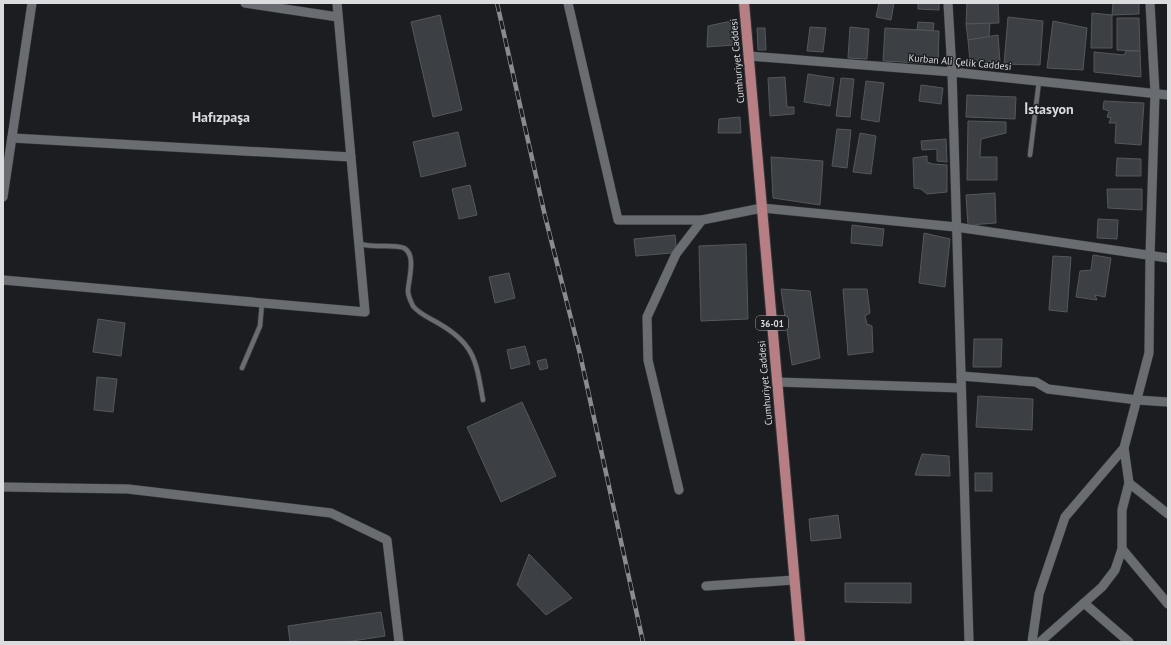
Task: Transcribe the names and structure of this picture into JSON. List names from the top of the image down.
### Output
{
  "streets": {
    "main road": ["Cumhuriyet Caddesi", "36-01"],
    "street": ["Kurban Ali Çelik Caddesi"]
  },
  "crossings": [
    ["Cumhuriyet Caddesi", "Kurban Ali Çelik Caddesi"]
  ],
  "districts": ["İstasyon", "Hafızpaşa"]
}
